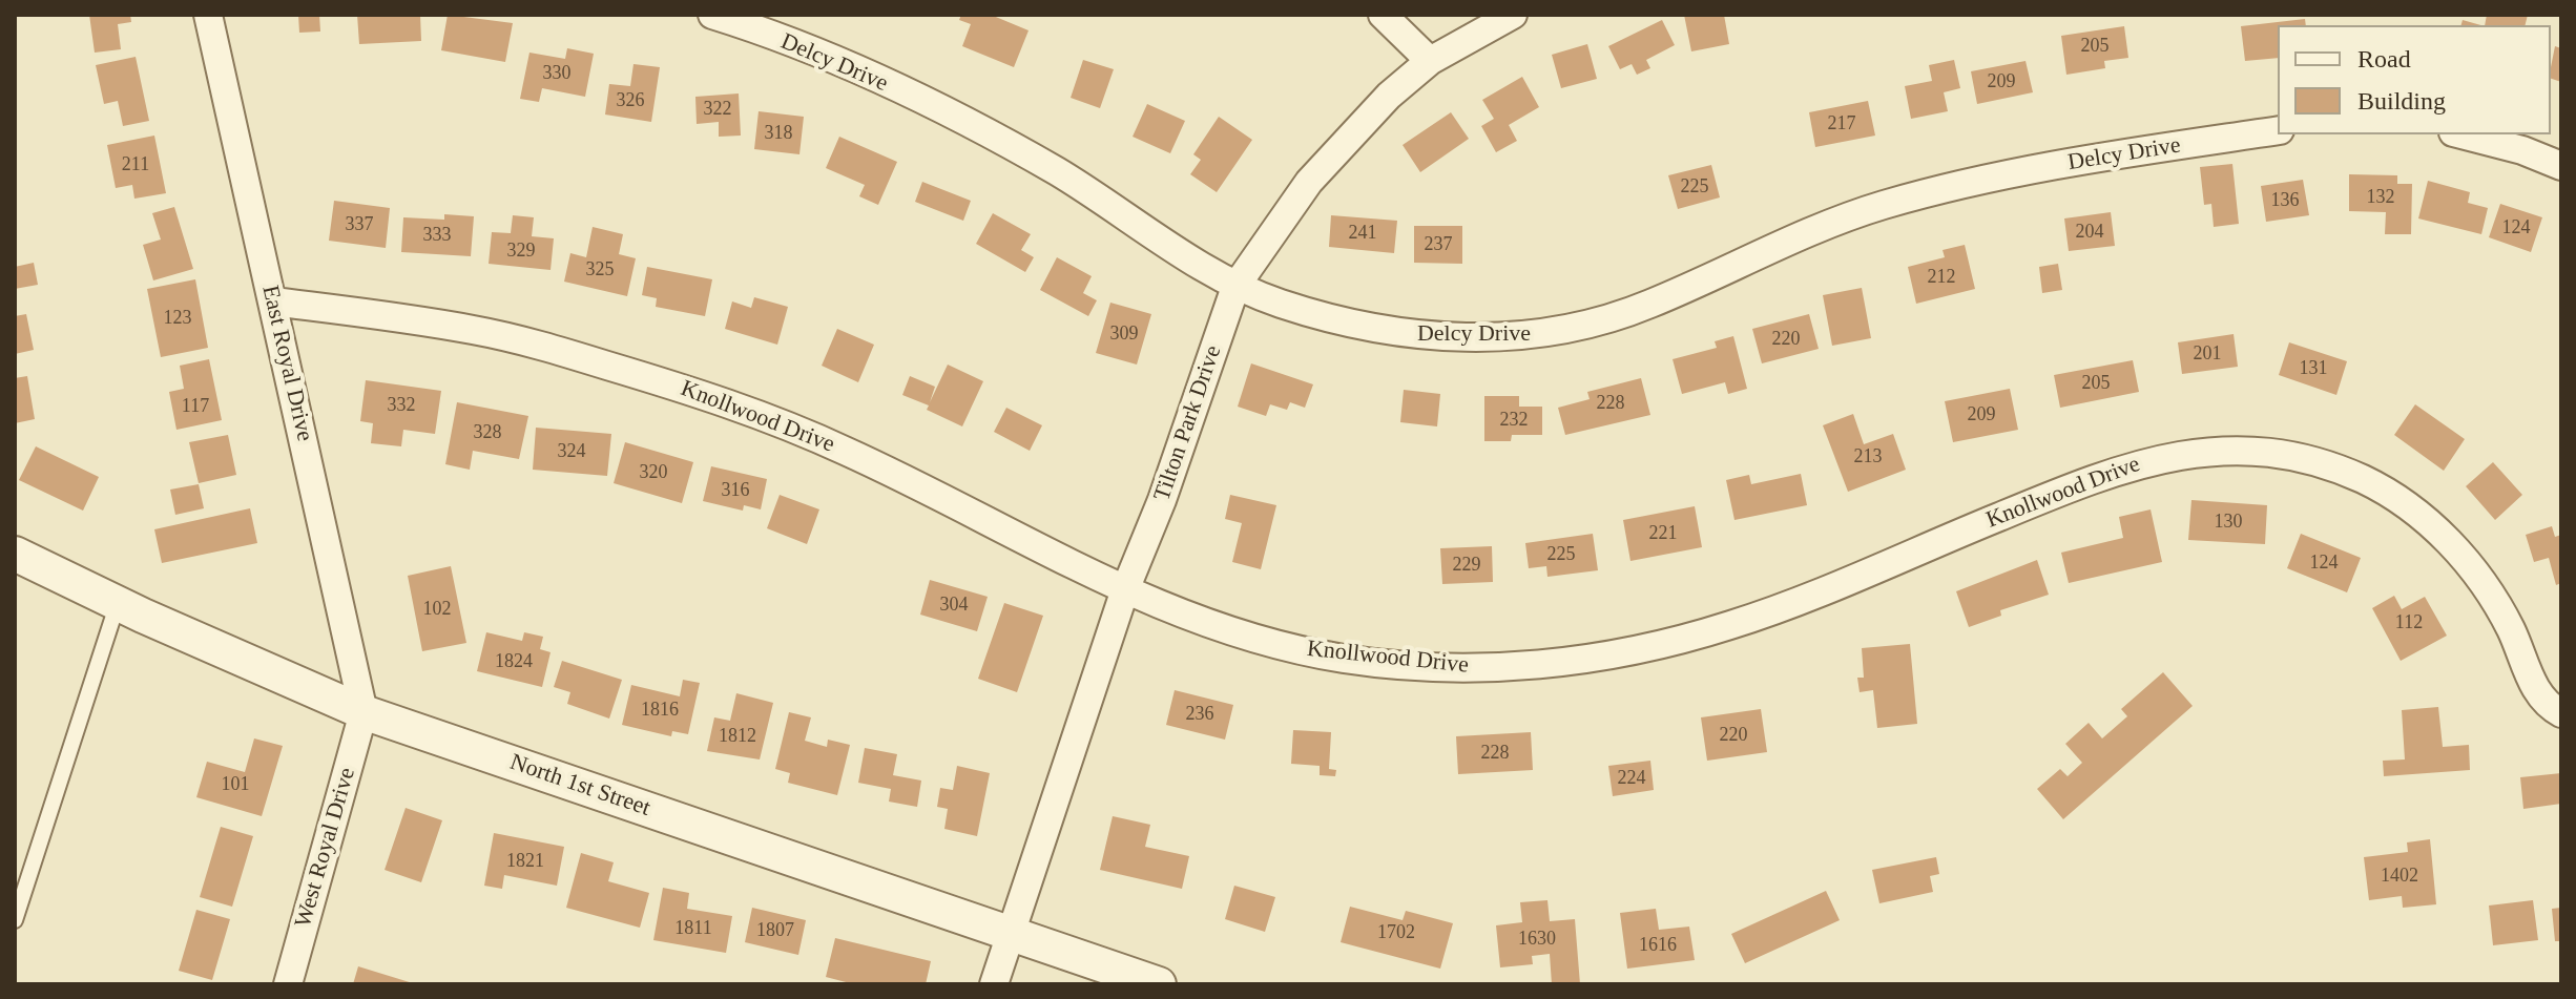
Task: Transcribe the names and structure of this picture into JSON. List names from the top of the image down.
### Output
{
  "streets": {
    "street": [
      "Delcy Drive",
      "East Royal Drive",
      "Knollwood Drive",
      "Tilton Park Drive",
      "North 1st Street",
      "West Royal Drive"
    ]
  },
  "crossings": [
    ["Delcy Drive", "Tilton Park Drive"],
    ["East Royal Drive", "Knollwood Drive"],
    ["East Royal Drive", "North 1st Street"],
    ["East Royal Drive", "West Royal Drive"],
    ["Knollwood Drive", "Tilton Park Drive"],
    ["Tilton Park Drive", "North 1st Street"],
    ["North 1st Street", "West Royal Drive"]
  ],
  "house_numbers": [
    "205",
    "330",
    "209",
    "326",
    "322",
    "217",
    "318",
    "211",
    "225",
    "132",
    "136",
    "337",
    "124",
    "204",
    "241",
    "333",
    "237",
    "329",
    "325",
    "212",
    "123",
    "309",
    "220",
    "201",
    "131",
    "205",
    "228",
    "332",
    "117",
    "209",
    "232",
    "328",
    "324",
    "213",
    "320",
    "316",
    "130",
    "221",
    "225",
    "124",
    "229",
    "304",
    "102",
    "112",
    "1824",
    "1816",
    "236",
    "220",
    "1812",
    "228",
    "224",
    "101",
    "1821",
    "1402",
    "1811",
    "1807",
    "1702",
    "1630",
    "1616"
  ],
  "legend": ["Road", "Building"]
}
